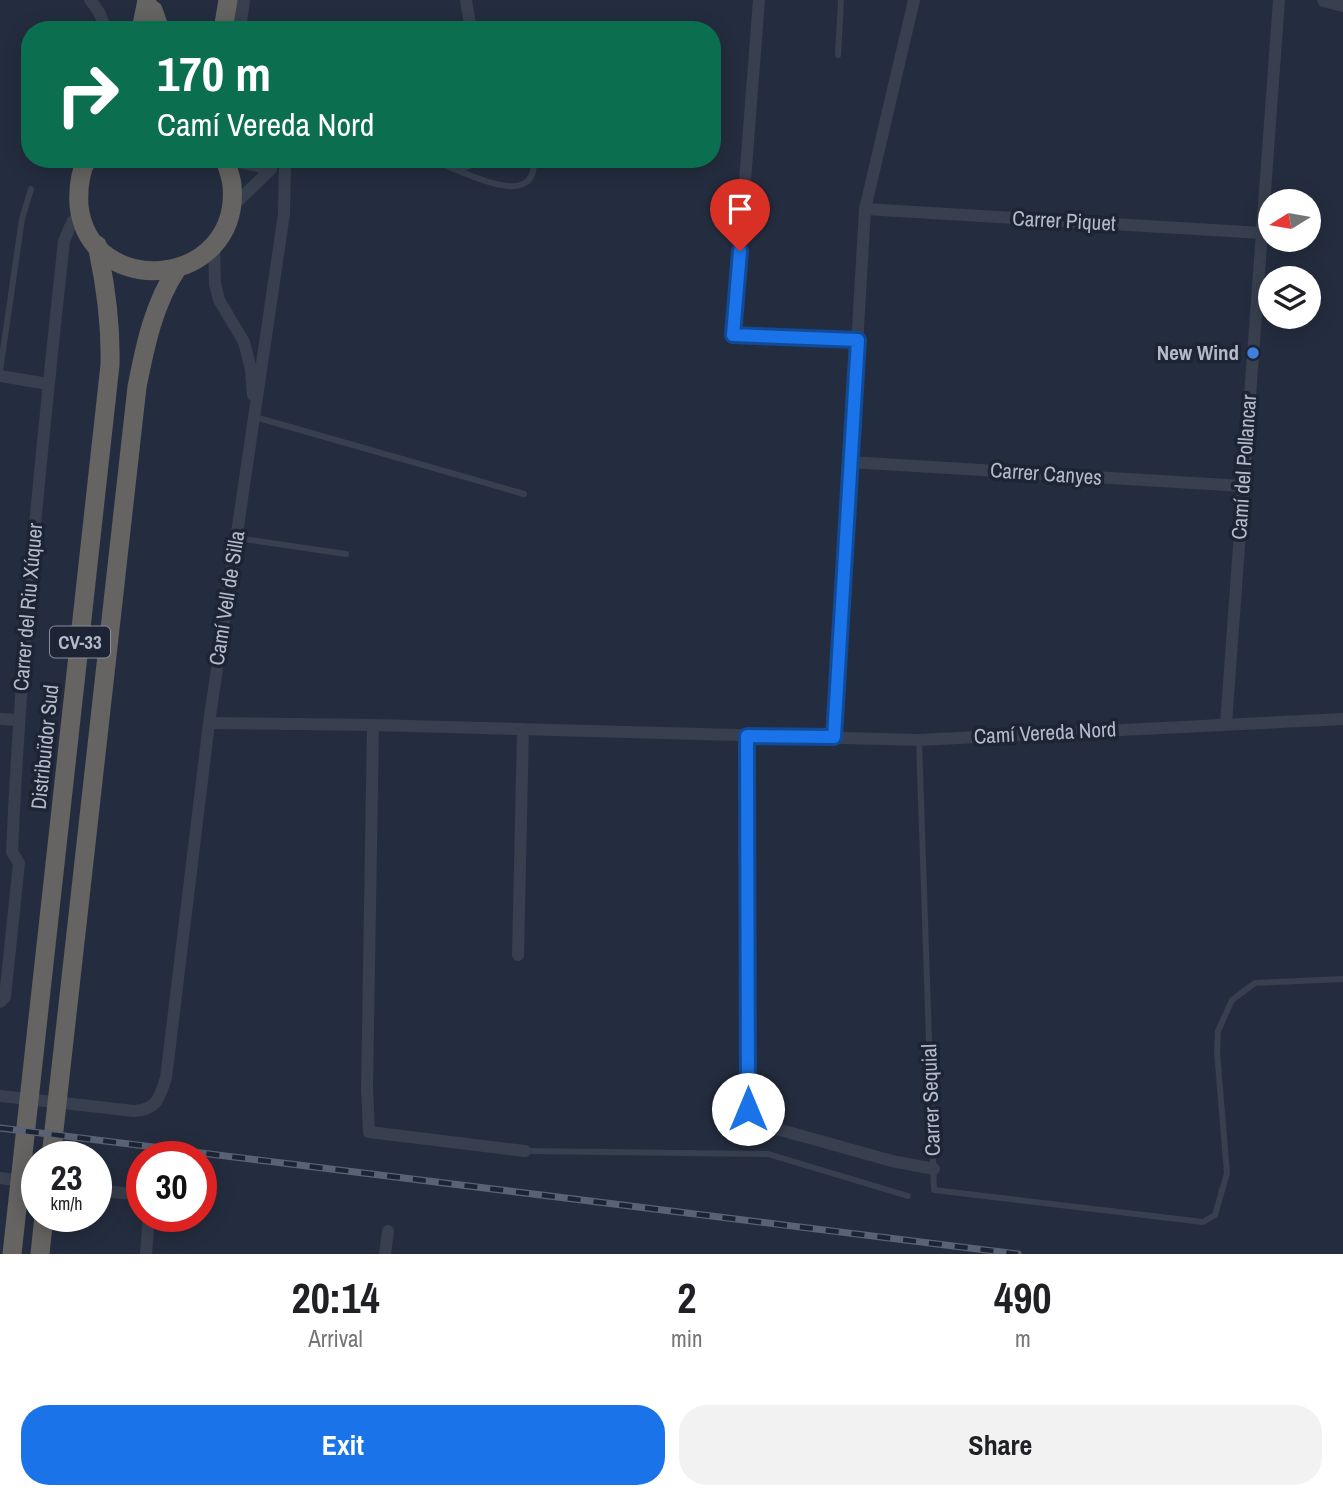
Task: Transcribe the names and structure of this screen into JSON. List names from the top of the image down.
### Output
{
  "streets": {
    "highway": ["CV-33", "Distribuïdor Sud"],
    "street": [
      "Carrer Piquet",
      "Camí del Pollancar",
      "Carrer Canyes",
      "Camí Vell de Silla",
      "Carrer del Riu Xúquer",
      "Camí Vereda Nord"
    ],
    "lane": ["Carrer Sequial"]
  },
  "crossings": [
    ["Camí del Pollancar", "Carrer Canyes"],
    ["Camí del Pollancar", "Camí Vereda Nord"],
    ["Carrer del Riu Xúquer", "CV-33"],
    ["CV-33", "Distribuïdor Sud"],
    ["Camí Vereda Nord", "Carrer Sequial"]
  ],
  "places": ["New Wind"],
  "north": "left",
  "page": {
    "turn": ["170 m", "Camí Vereda Nord"],
    "speed": "23 km/h",
    "limit": "30",
    "eta": [
      "20:14",
      "Arrival",
      "2",
      "min",
      "490",
      "m"
    ],
    "buttons": ["Exit", "Share"]
  }
}
